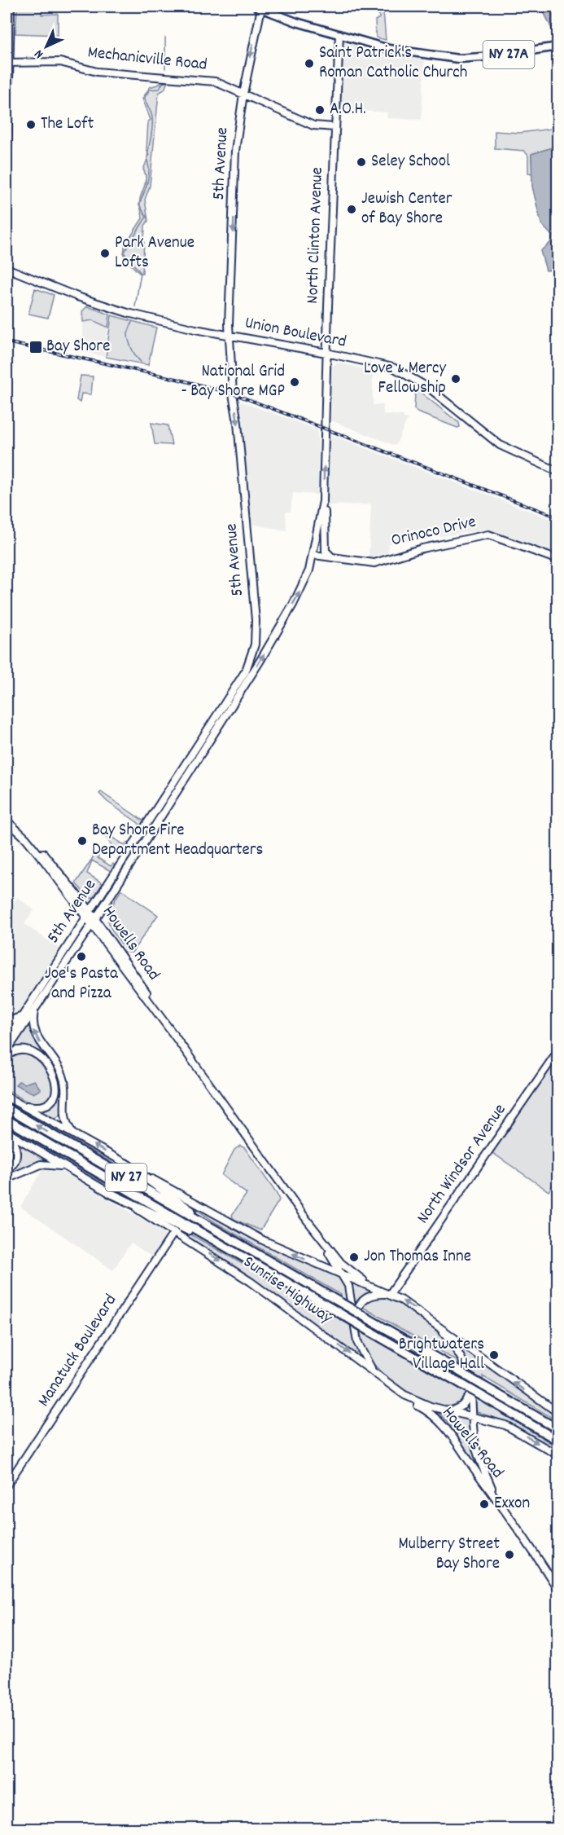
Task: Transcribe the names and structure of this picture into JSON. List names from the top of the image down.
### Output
{
  "streets": {
    "highway": ["NY 27", "Sunrise Highway"],
    "main road": [
      "NY 27A",
      "Mechanicville Road",
      "5th Avenue",
      "North Clinton Avenue",
      "Union Boulevard",
      "Orinoco Drive",
      "Howells Road",
      "North Windsor Avenue",
      "Manatuck Boulevard"
    ]
  },
  "crossings": [
    ["NY 27A", "5th Avenue"],
    ["NY 27A", "North Clinton Avenue"],
    ["Mechanicville Road", "5th Avenue"],
    ["Mechanicville Road", "North Clinton Avenue"],
    ["5th Avenue", "North Clinton Avenue"],
    ["5th Avenue", "Union Boulevard"],
    ["5th Avenue", "Orinoco Drive"],
    ["5th Avenue", "Howells Road"],
    ["North Clinton Avenue", "Union Boulevard"],
    ["North Clinton Avenue", "Orinoco Drive"],
    ["Howells Road", "Sunrise Highway"],
    ["North Windsor Avenue", "Sunrise Highway"],
    ["Sunrise Highway", "Manatuck Boulevard"]
  ],
  "places": {
    "other": [
      "Saint Patrick's Roman Catholic Church",
      "A.O.H.",
      "The Loft",
      "Seley School",
      "Jewish Center of Bay Shore",
      "Park Avenue Lofts",
      "Love & Mercy Fellowship",
      "National Grid - Bay Shore MGP",
      "Bay Shore Fire Department Headquarters",
      "Joe's Pasta and Pizza",
      "Jon Thomas Inne",
      "Brightwaters Village Hall",
      "Exxon",
      "Mulberry Street Bay Shore"
    ],
    "transit": ["Bay Shore"]
  },
  "north": "bottom left"
}
